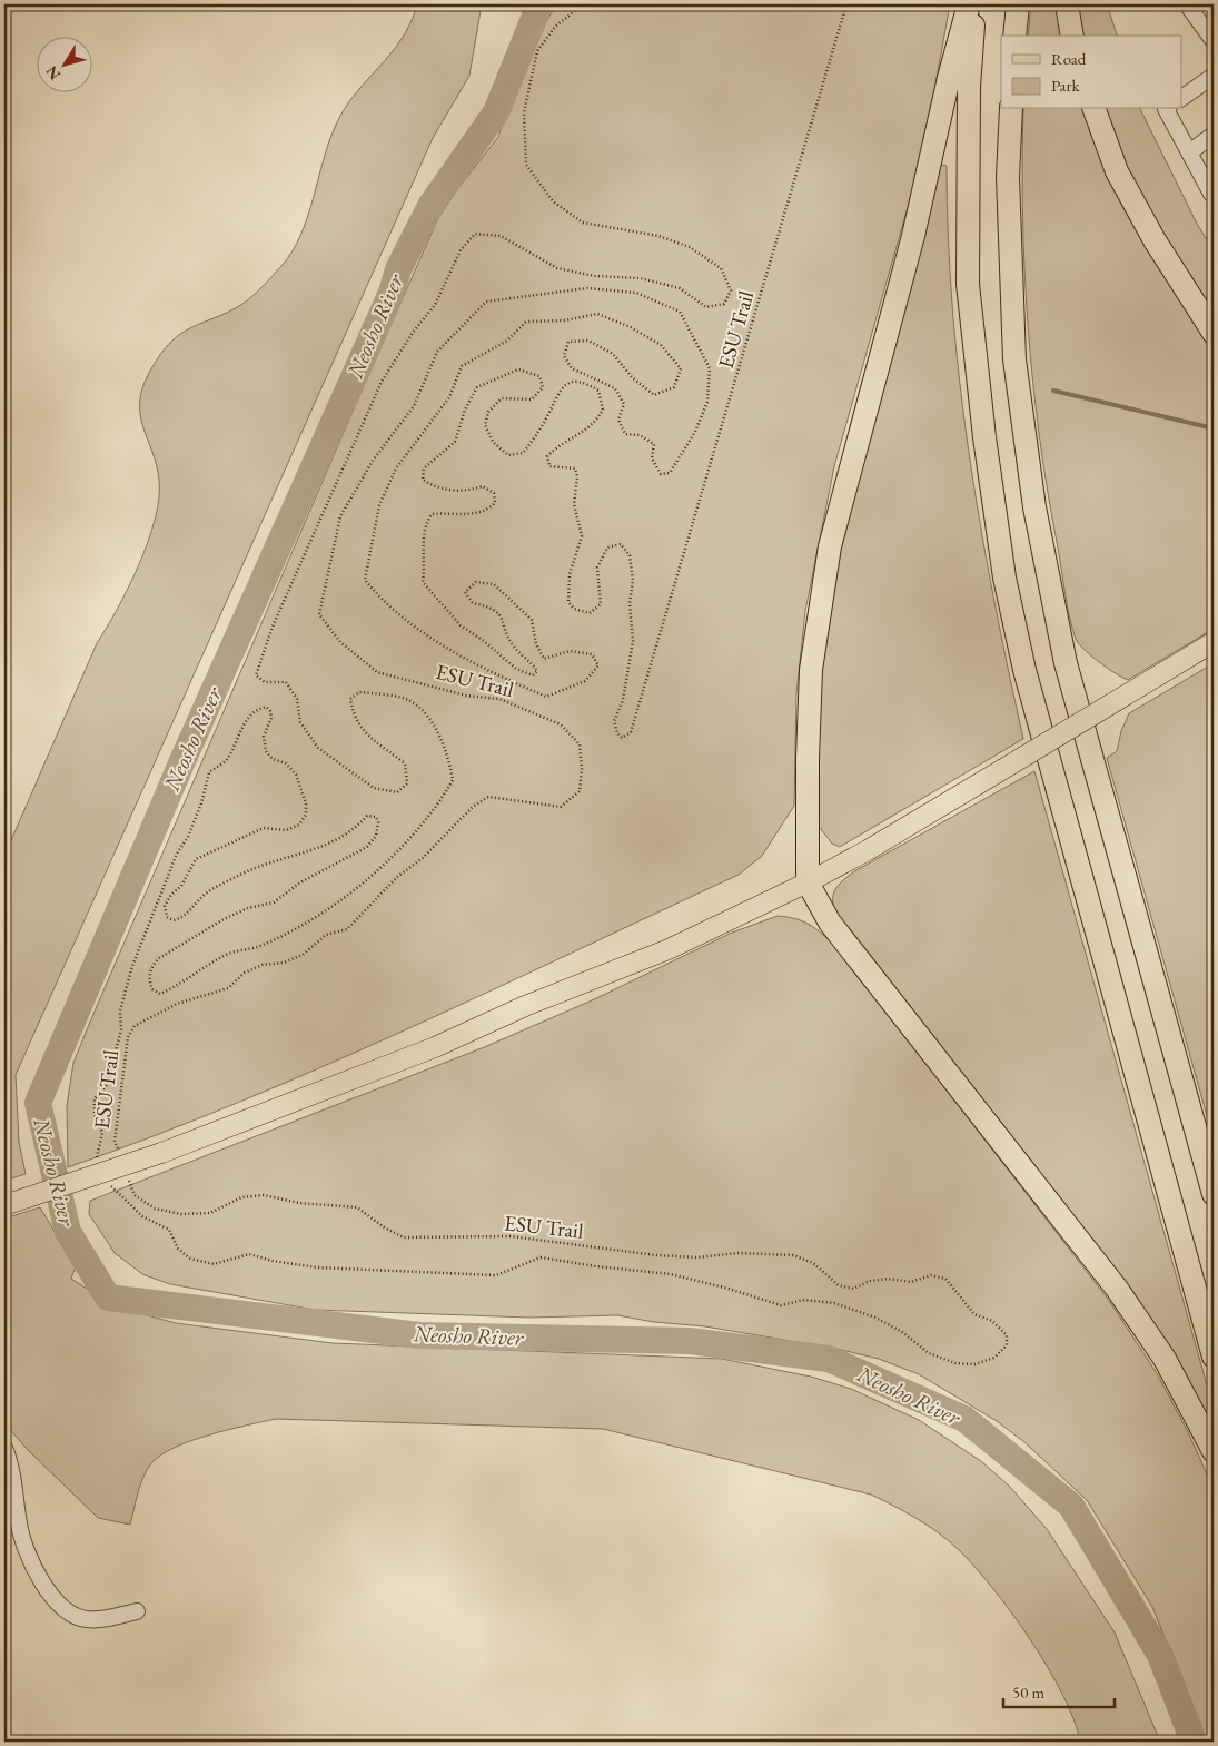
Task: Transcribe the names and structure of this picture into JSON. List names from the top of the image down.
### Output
{
  "streets": {
    "path": ["ESU Trail"]
  },
  "water": ["Neosho River"],
  "legend": ["Road", "Park"],
  "scale_bar": "50 m",
  "north": "bottom left"
}
